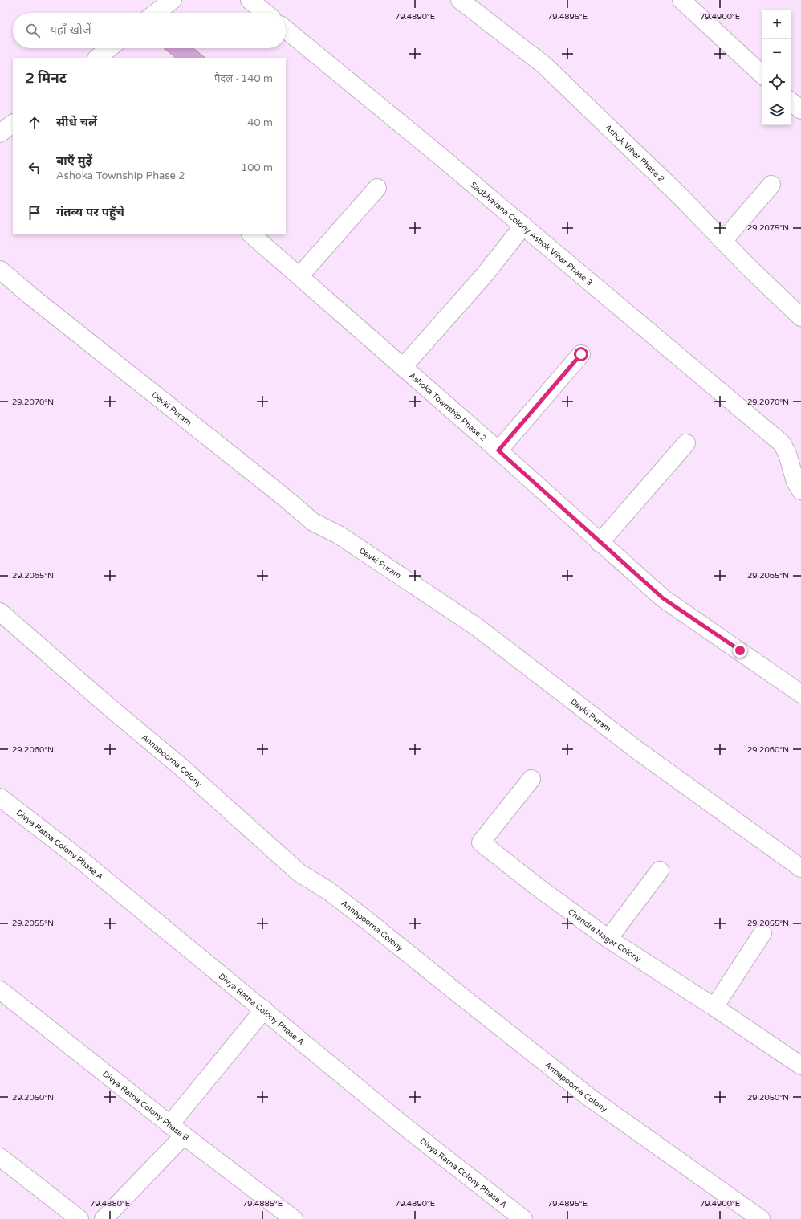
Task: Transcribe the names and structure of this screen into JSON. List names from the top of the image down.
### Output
{
  "streets": {
    "street": [
      "Ashok Vihar Phase 2",
      "Sadbhavana Colony Ashok Vihar Phase 3",
      "Ashoka Township Phase 2",
      "Devki Puram",
      "Annapoorna Colony",
      "Divya Ratna Colony Phase A",
      "Chandra Nagar Colony",
      "Divya Ratna Colony Phase B"
    ]
  },
  "page": {
    "map_buttons": ["+", "−"],
    "search": "यहाँ खोजें",
    "heading": ["2 मिनट", "पैदल · 140 m"],
    "list": [
      ["सीधे चलें", "40 m"],
      ["बाएँ मुड़ें", "Ashoka Township Phase 2", "100 m"],
      "गंतव्य पर पहुँचे"
    ]
  },
  "coordinates": [
    "79.4890°E",
    "79.4895°E",
    "79.4900°E",
    "29.2075°N",
    "29.2070°N",
    "29.2065°N",
    "29.2060°N",
    "29.2055°N",
    "29.2050°N",
    "79.4880°E",
    "79.4885°E"
  ]
}
